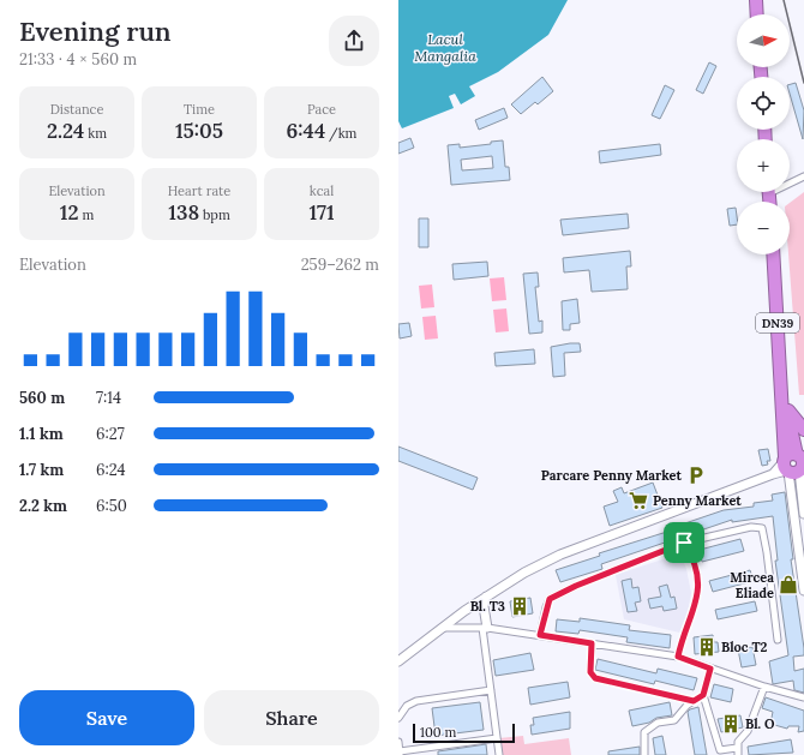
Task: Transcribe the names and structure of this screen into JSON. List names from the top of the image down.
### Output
{
  "streets": {
    "highway": ["DN39"]
  },
  "water": ["Lacul Mangalia"],
  "places": {
    "parking": ["Parcare Penny Market"],
    "supermarket": ["Penny Market"],
    "shop": ["Mircea Eliade"],
    "building": ["Bl. T3", "Bloc T2", "Bl. O"]
  },
  "scale_bar": "100 m",
  "north": "right",
  "page": {
    "heading": ["Evening run", "21:33 · 4 × 560 m"],
    "map_buttons": ["+", "−"],
    "stats": [
      ["Distance", "2.24 km"],
      ["Time", "15:05"],
      ["Pace", "6:44 /km"],
      ["Elevation", "12 m"],
      ["Heart rate", "138 bpm"],
      ["kcal", "171"]
    ],
    "chart": ["Elevation", "259–262 m"],
    "list": [
      {
        "name": "560 m",
        "note": "7:14"
      },
      {
        "name": "1.1 km",
        "note": "6:27"
      },
      {
        "name": "1.7 km",
        "note": "6:24"
      },
      {
        "name": "2.2 km",
        "note": "6:50"
      }
    ],
    "buttons": ["Save", "Share"],
    "scale": "100 m"
  }
}
